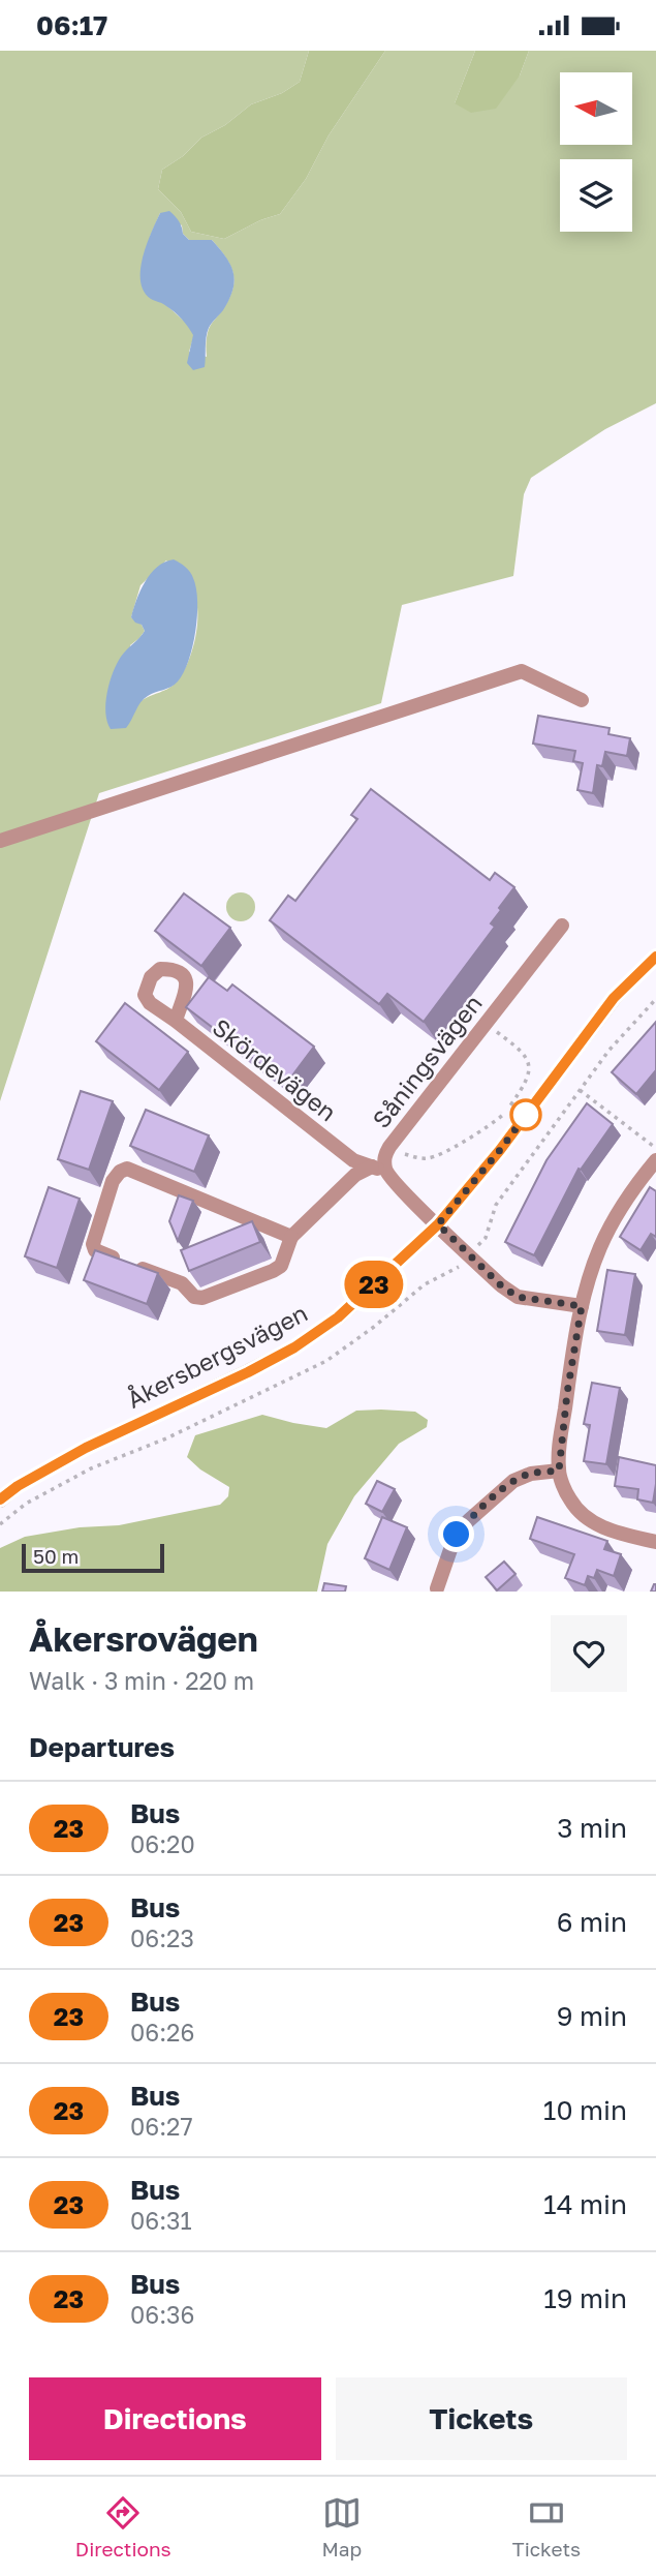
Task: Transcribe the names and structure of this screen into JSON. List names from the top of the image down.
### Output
{
  "streets": {
    "street": ["Såningsvägen", "Skördevägen", "Åkersbergsvägen"]
  },
  "crossings": [
    ["Såningsvägen", "Skördevägen"]
  ],
  "lines": ["bus line 23"],
  "scale_bar": "50 m",
  "north": "left",
  "page": {
    "status": "06:17",
    "on_map": "23",
    "scale": "50 m",
    "heading": [
      ["Åkersrovägen", "Walk · 3 min · 220 m"],
      "Departures"
    ],
    "list": [
      {
        "mark": "23",
        "name": "Bus",
        "note": "06:20",
        "value": "3 min"
      },
      {
        "mark": "23",
        "name": "Bus",
        "note": "06:23",
        "value": "6 min"
      },
      {
        "mark": "23",
        "name": "Bus",
        "note": "06:26",
        "value": "9 min"
      },
      {
        "mark": "23",
        "name": "Bus",
        "note": "06:27",
        "value": "10 min"
      },
      {
        "mark": "23",
        "name": "Bus",
        "note": "06:31",
        "value": "14 min"
      },
      {
        "mark": "23",
        "name": "Bus",
        "note": "06:36",
        "value": "19 min"
      }
    ],
    "buttons": ["Directions", "Tickets"],
    "tabs": ["Directions", "Map", "Tickets"]
  }
}
